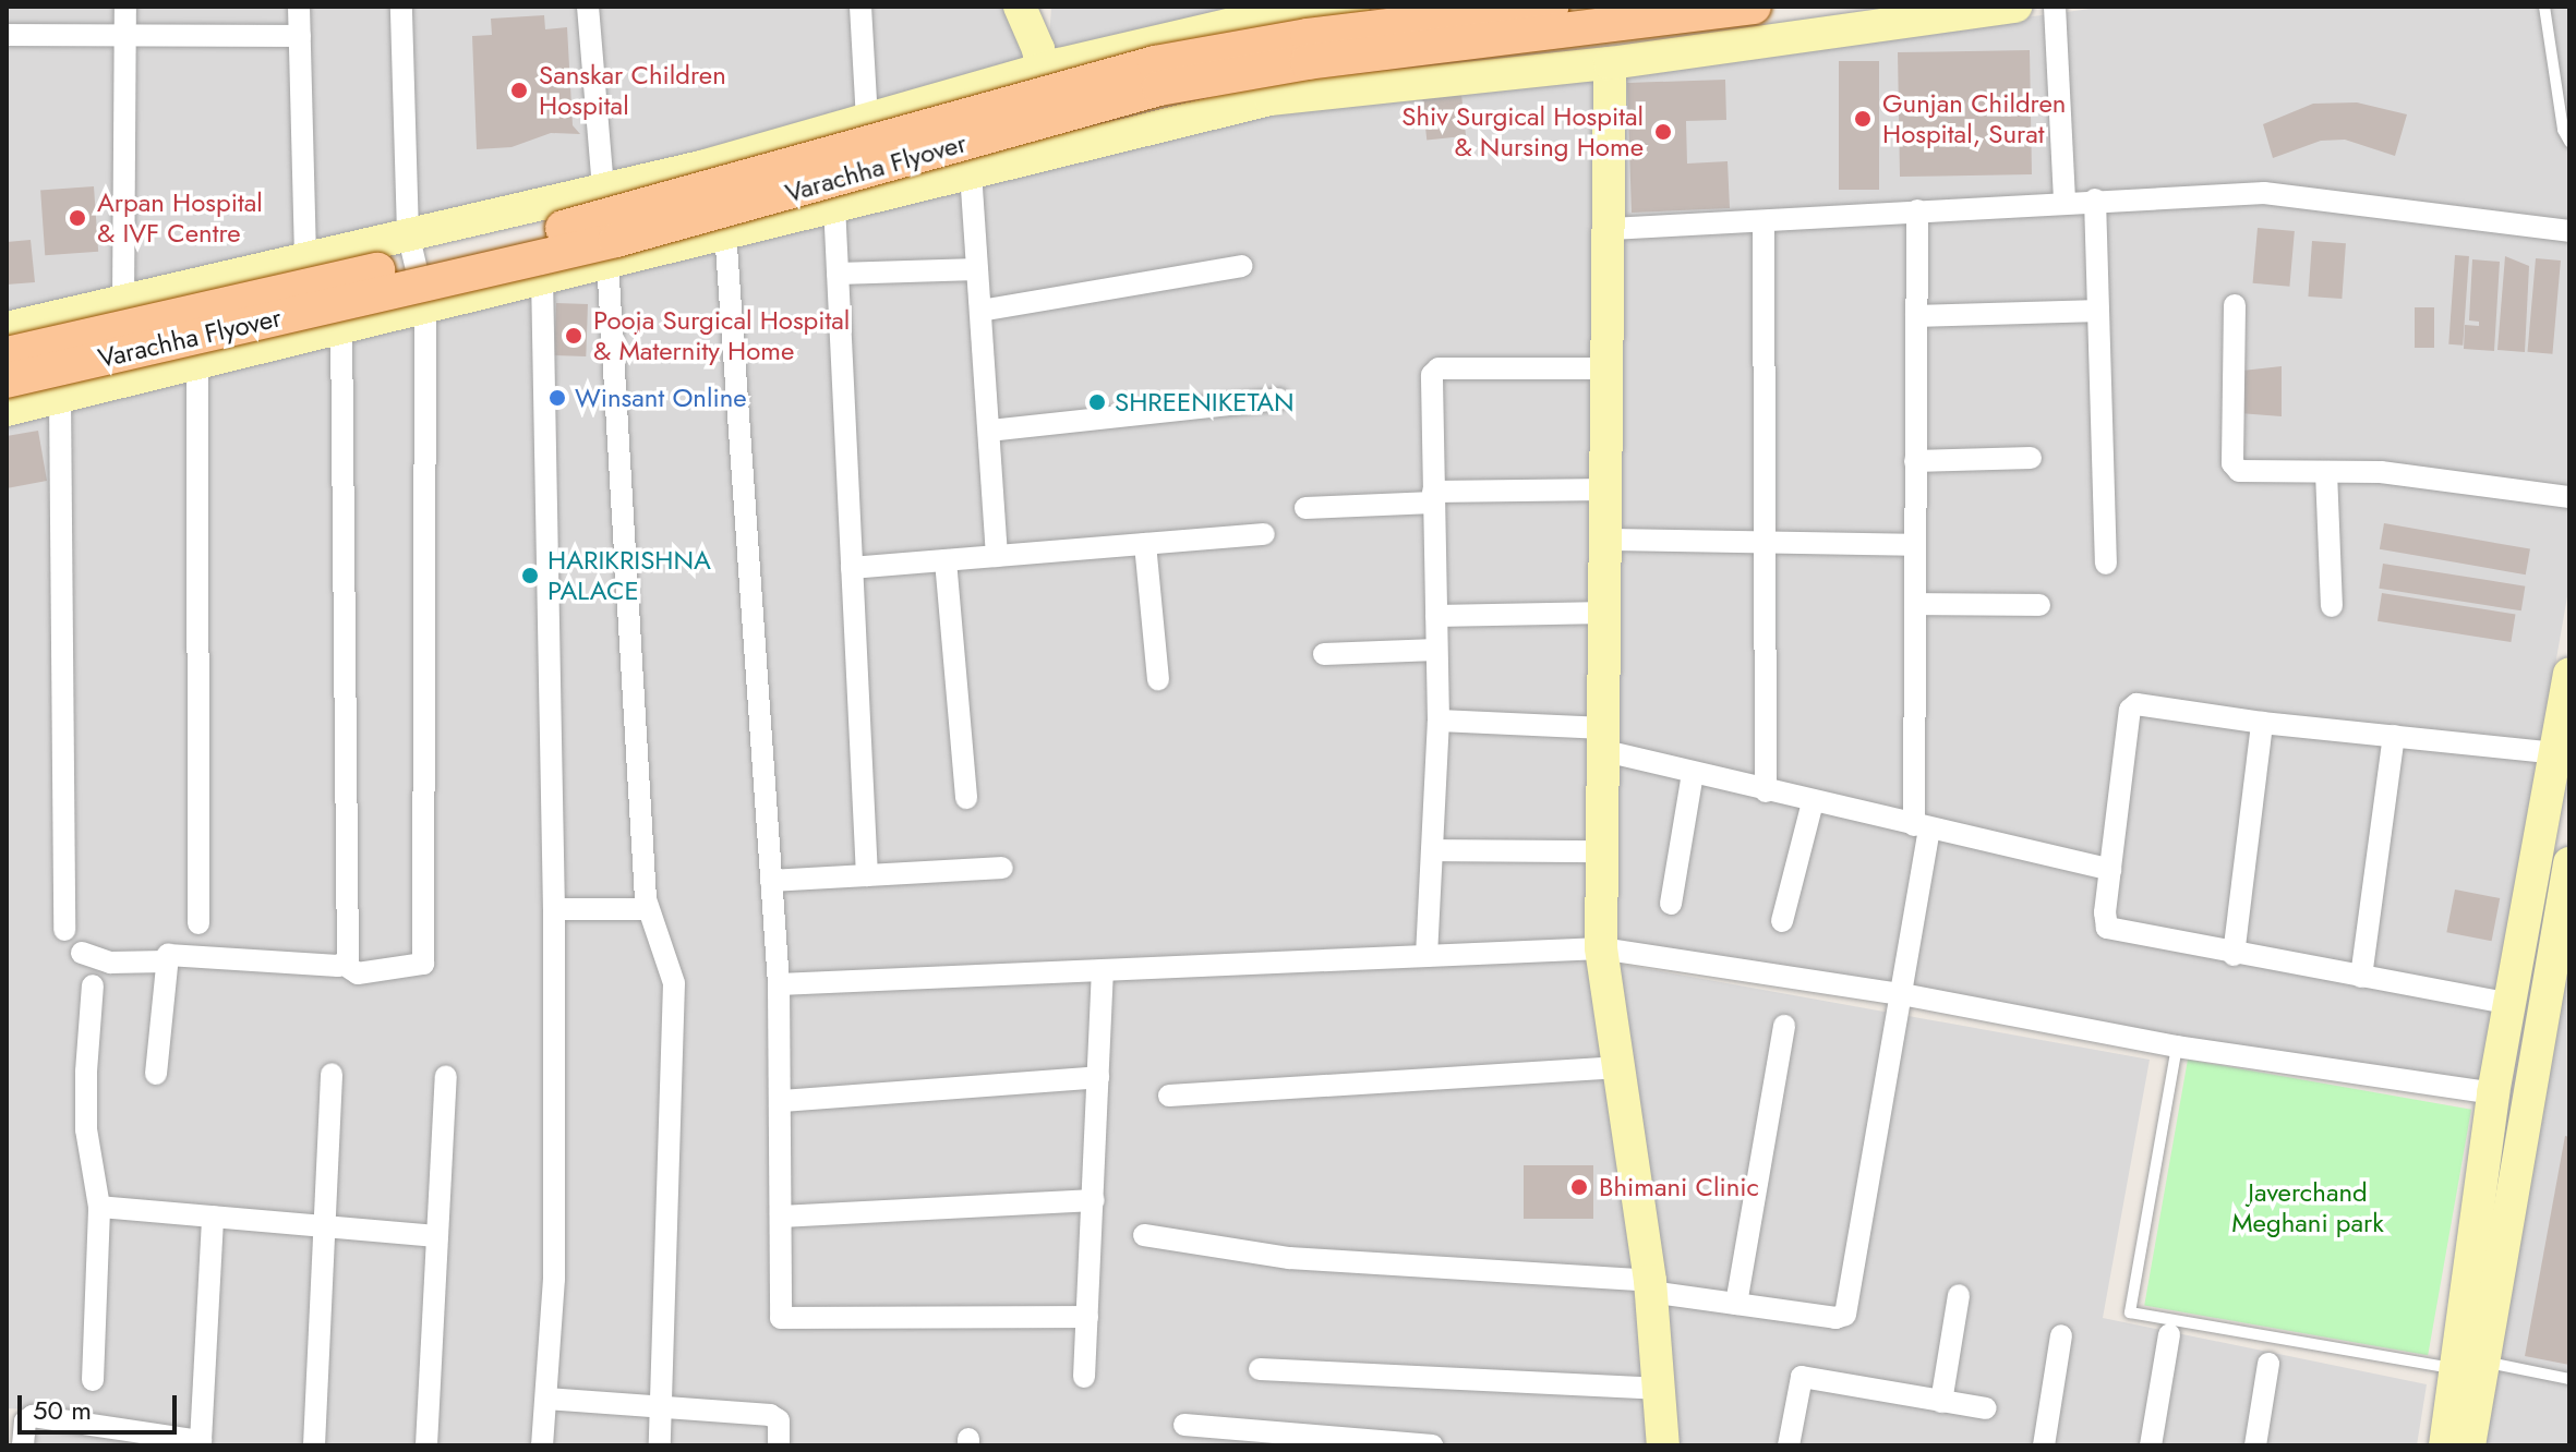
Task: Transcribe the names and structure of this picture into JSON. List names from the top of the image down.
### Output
{
  "streets": {
    "main road": ["Varachha Flyover"]
  },
  "parks": ["Javerchand Meghani park"],
  "places": [
    "Sanskar Children Hospital",
    "Gunjan Children Hospital, Surat",
    "Shiv Surgical Hospital & Nursing Home",
    "Arpan Hospital & IVF Centre",
    "Pooja Surgical Hospital & Maternity Home",
    "Winsant Online",
    "SHREENIKETAN",
    "HARIKRISHNA PALACE",
    "Bhimani Clinic"
  ],
  "scale_bar": "50 m"
}
